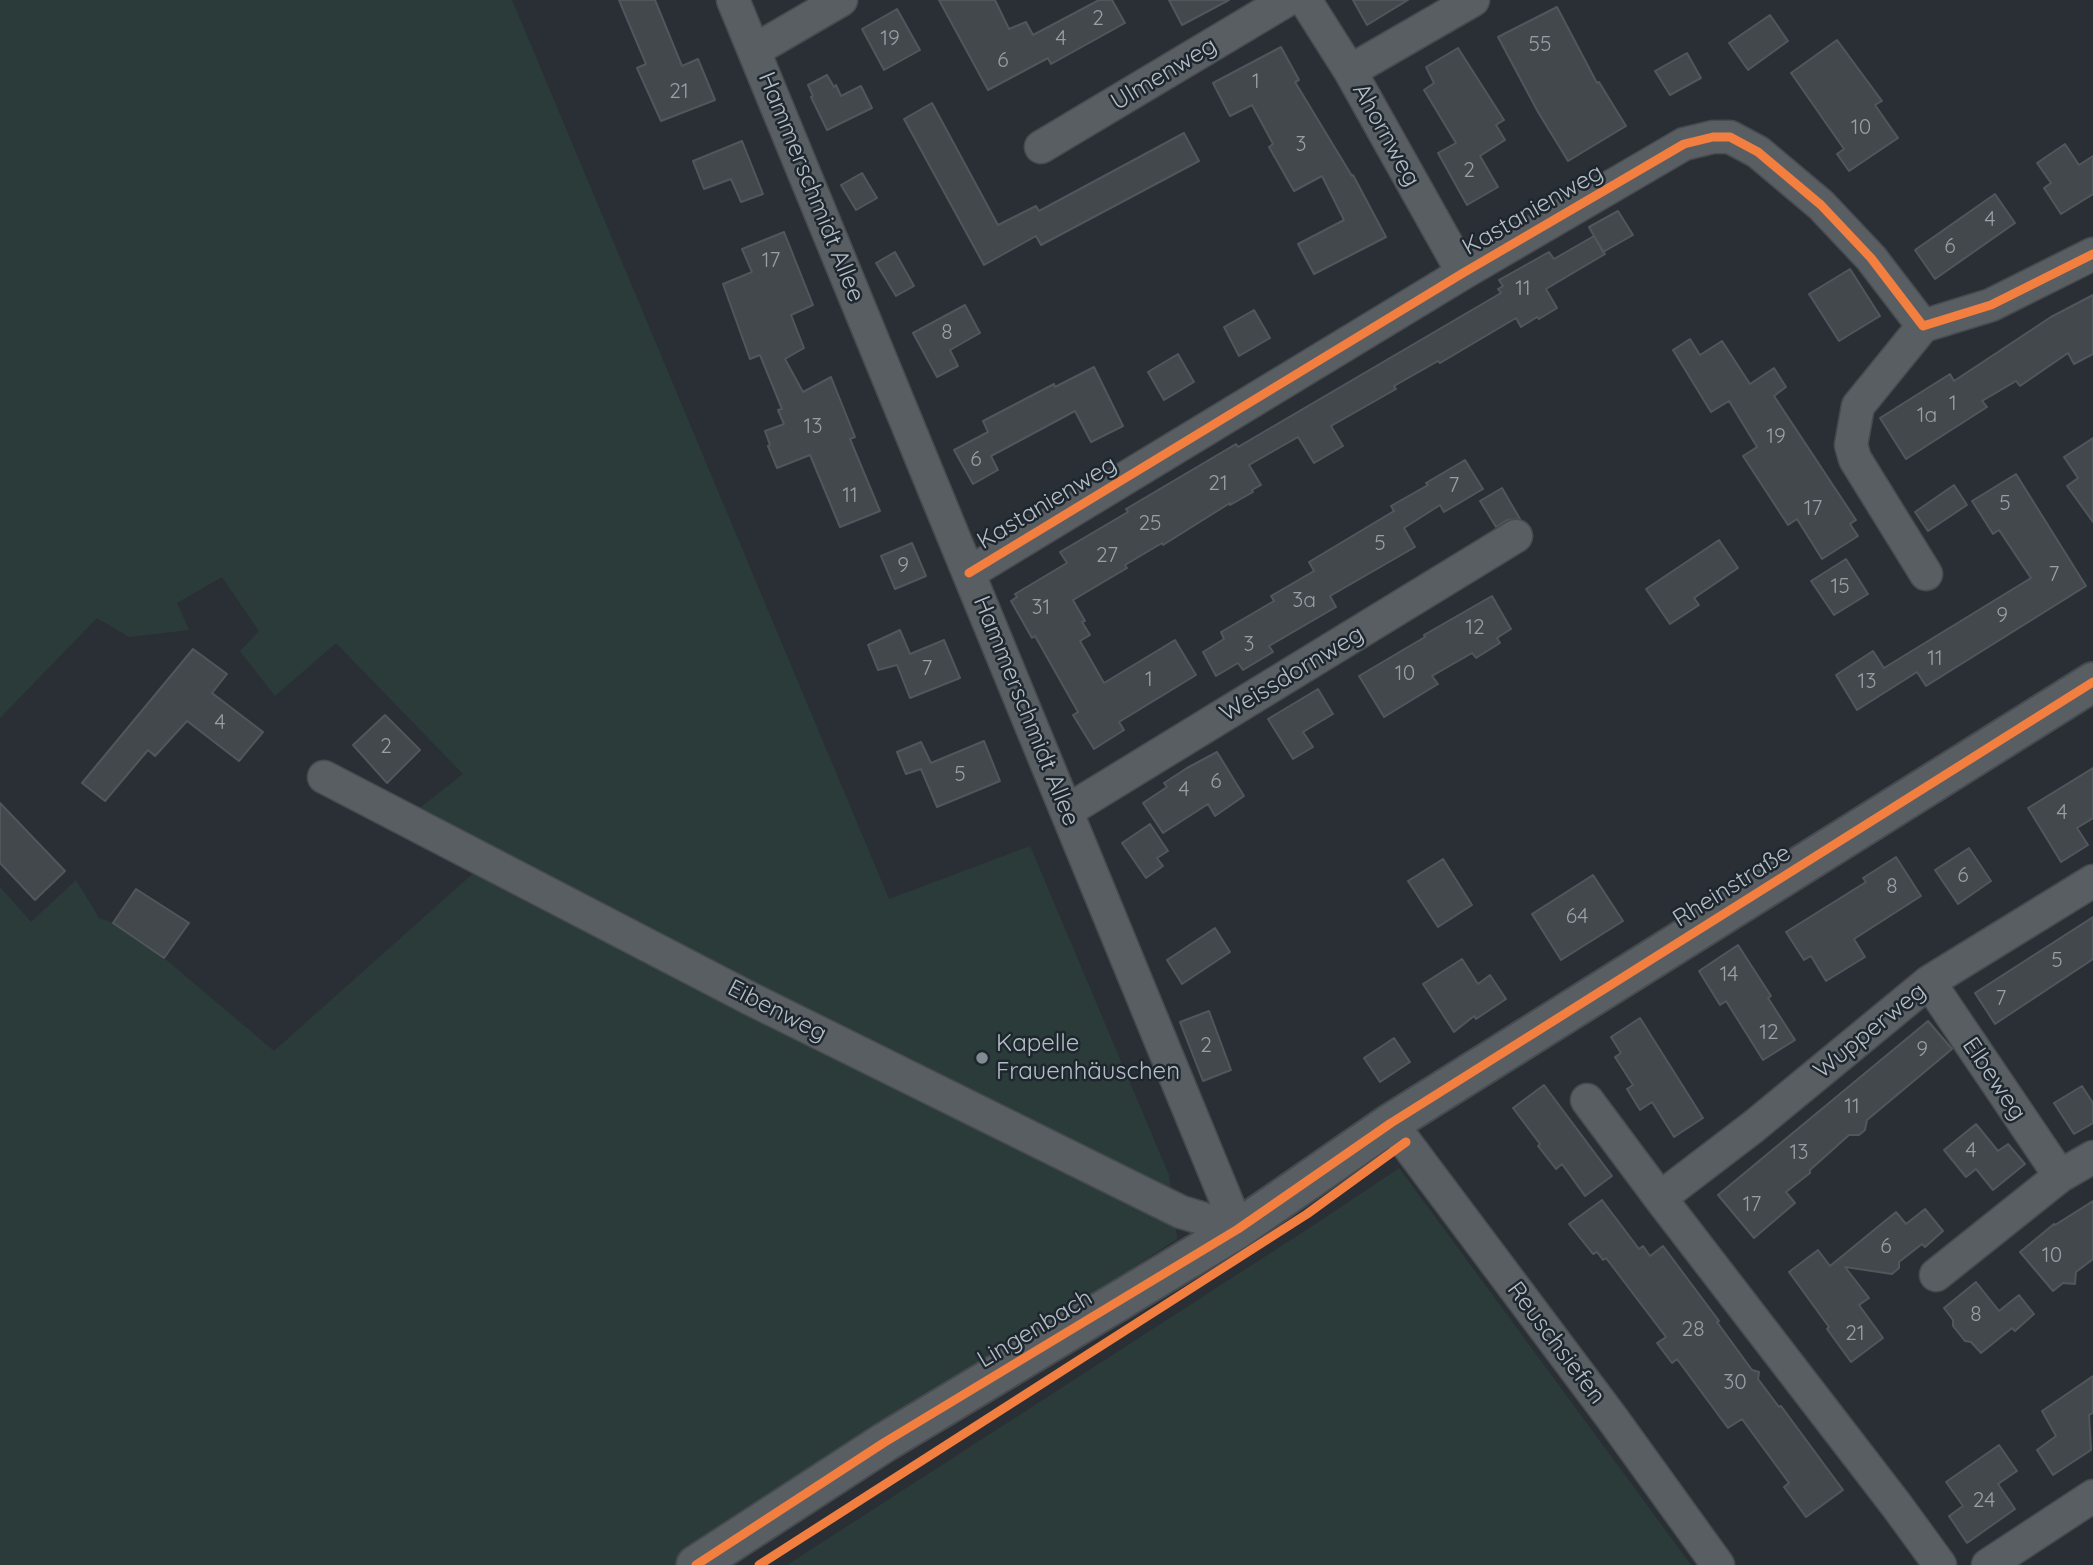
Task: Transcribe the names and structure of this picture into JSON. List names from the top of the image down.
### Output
{
  "streets": {
    "street": [
      "Ulmenweg",
      "Ahornweg",
      "Hammerschmidt Allee",
      "Kastanienweg",
      "Weissdornweg",
      "Rheinstraße",
      "Eibenweg",
      "Wupperweg",
      "Elbeweg",
      "Lingenbach",
      "Reuschsiefen"
    ]
  },
  "crossings": [
    ["Ahornweg", "Kastanienweg"],
    ["Hammerschmidt Allee", "Kastanienweg"],
    ["Hammerschmidt Allee", "Weissdornweg"],
    ["Hammerschmidt Allee", "Eibenweg"],
    ["Hammerschmidt Allee", "Lingenbach"],
    ["Rheinstraße", "Lingenbach"],
    ["Rheinstraße", "Reuschsiefen"],
    ["Eibenweg", "Lingenbach"],
    ["Wupperweg", "Elbeweg"],
    ["Lingenbach", "Reuschsiefen"]
  ],
  "places": ["Kapelle Frauenhäuschen"],
  "house_numbers": [
    "2",
    "19",
    "4",
    "55",
    "6",
    "1",
    "21",
    "10",
    "3",
    "2",
    "4",
    "6",
    "17",
    "11",
    "8",
    "1",
    "1a",
    "13",
    "19",
    "6",
    "21",
    "7",
    "11",
    "5",
    "17",
    "25",
    "5",
    "27",
    "9",
    "7",
    "15",
    "3a",
    "31",
    "9",
    "12",
    "3",
    "11",
    "7",
    "10",
    "1",
    "13",
    "4",
    "2",
    "5",
    "6",
    "4",
    "4",
    "6",
    "8",
    "64",
    "5",
    "14",
    "7",
    "12",
    "2",
    "9",
    "11",
    "4",
    "13",
    "17",
    "6",
    "10",
    "8",
    "28",
    "21",
    "30",
    "24"
  ]
}
